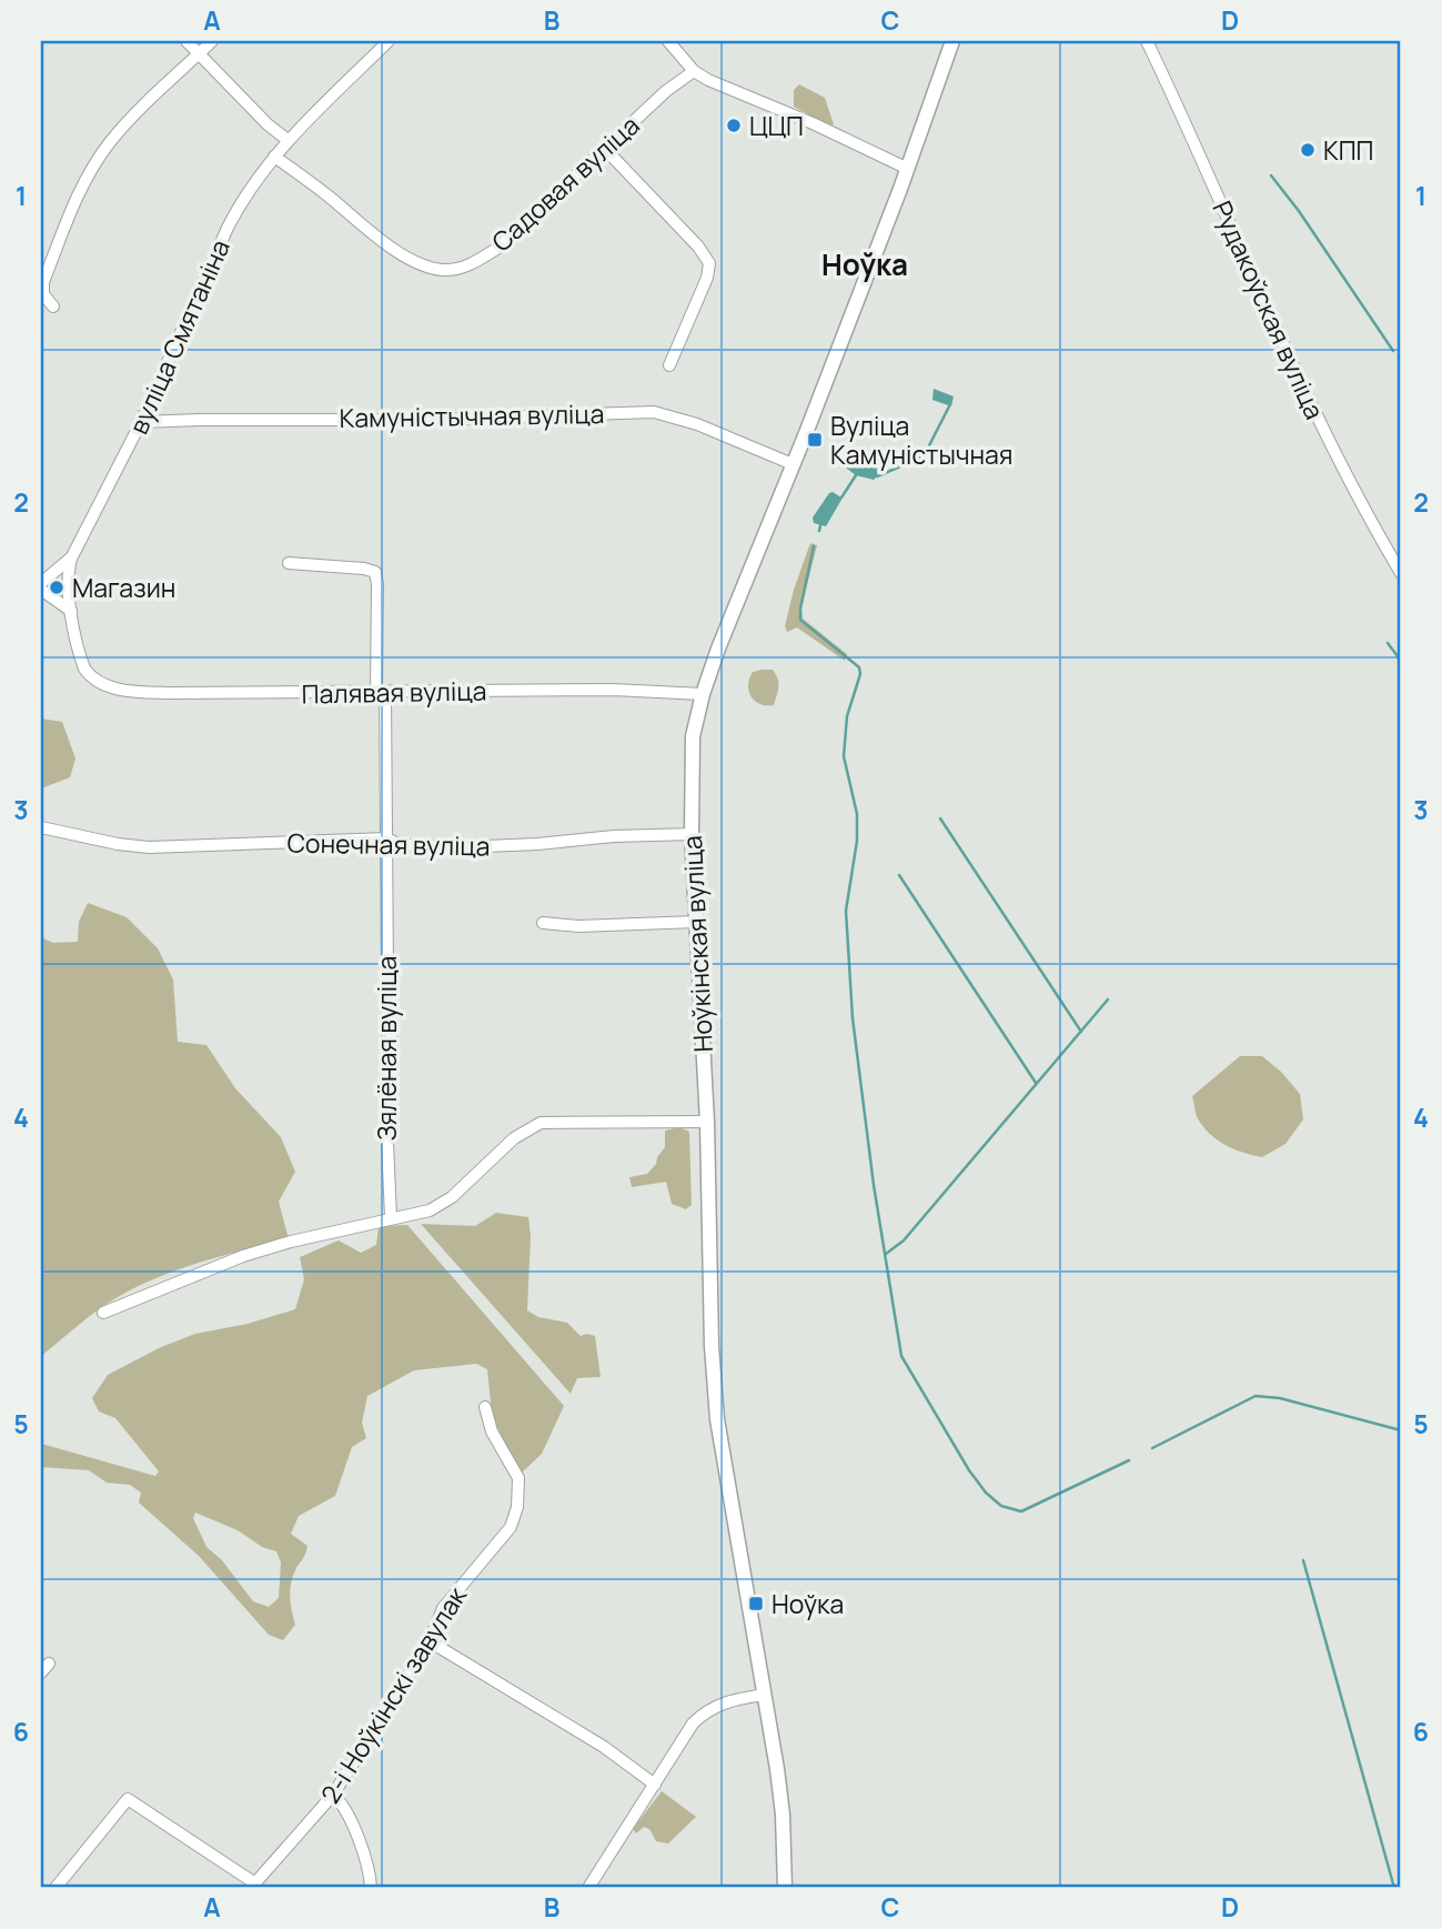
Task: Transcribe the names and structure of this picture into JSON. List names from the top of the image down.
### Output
{
  "streets": {
    "main road": ["Ноўкінская вуліца"],
    "street": [
      "Садовая вуліца",
      "Рудакоўская вуліца",
      "вуліца Смятаніна",
      "Камуністычная вуліца",
      "Палявая вуліца",
      "Сонечная вуліца",
      "Зялёная вуліца",
      "2-і Ноўкінскі завулак"
    ]
  },
  "crossings": [
    ["Садовая вуліца", "вуліца Смятаніна"],
    ["вуліца Смятаніна", "Камуністычная вуліца"],
    ["вуліца Смятаніна", "Палявая вуліца"],
    ["Камуністычная вуліца", "Ноўкінская вуліца"],
    ["Палявая вуліца", "Ноўкінская вуліца"],
    ["Палявая вуліца", "Зялёная вуліца"],
    ["Сонечная вуліца", "Ноўкінская вуліца"],
    ["Сонечная вуліца", "Зялёная вуліца"]
  ],
  "districts": ["Ноўка"],
  "places": {
    "other": ["ЦЦП", "КПП", "Магазин"],
    "transit": ["Вуліца Камуністычная", "Ноўка"]
  },
  "grid": {
    "columns": [
      "A",
      "B",
      "C",
      "D"
    ],
    "rows": [
      "1",
      "2",
      "3",
      "4",
      "5",
      "6"
    ]
  }
}
